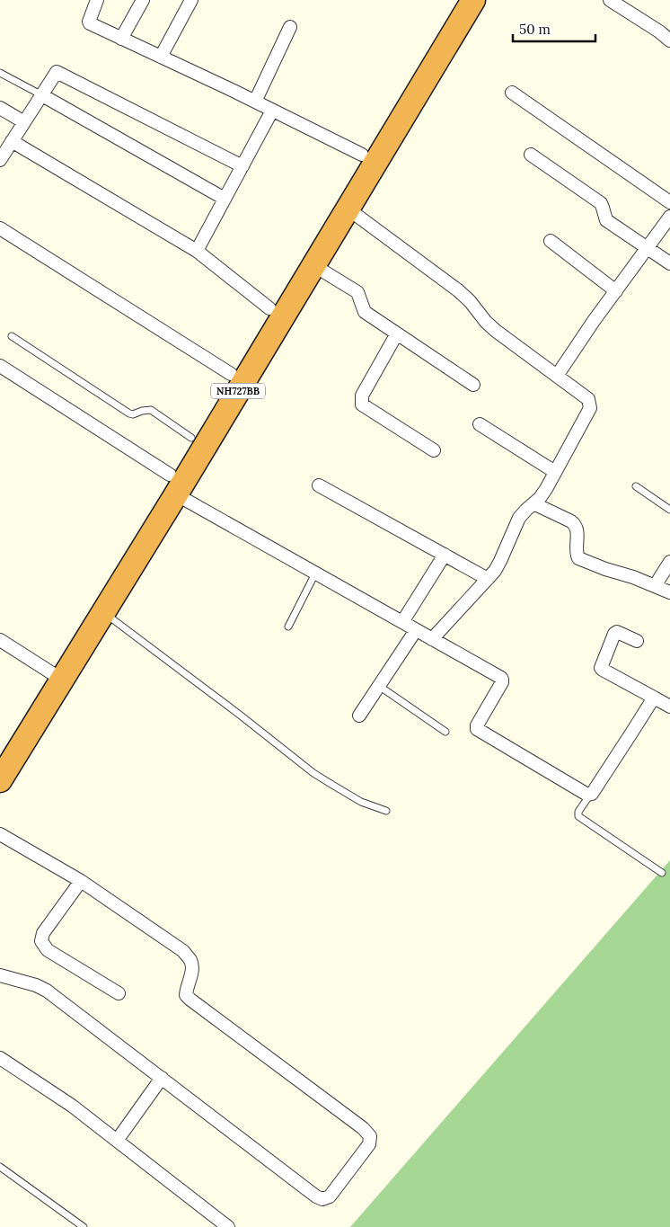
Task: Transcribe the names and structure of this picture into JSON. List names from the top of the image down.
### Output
{
  "streets": {
    "highway": ["NH727BB"]
  },
  "scale_bar": "50 m"
}
